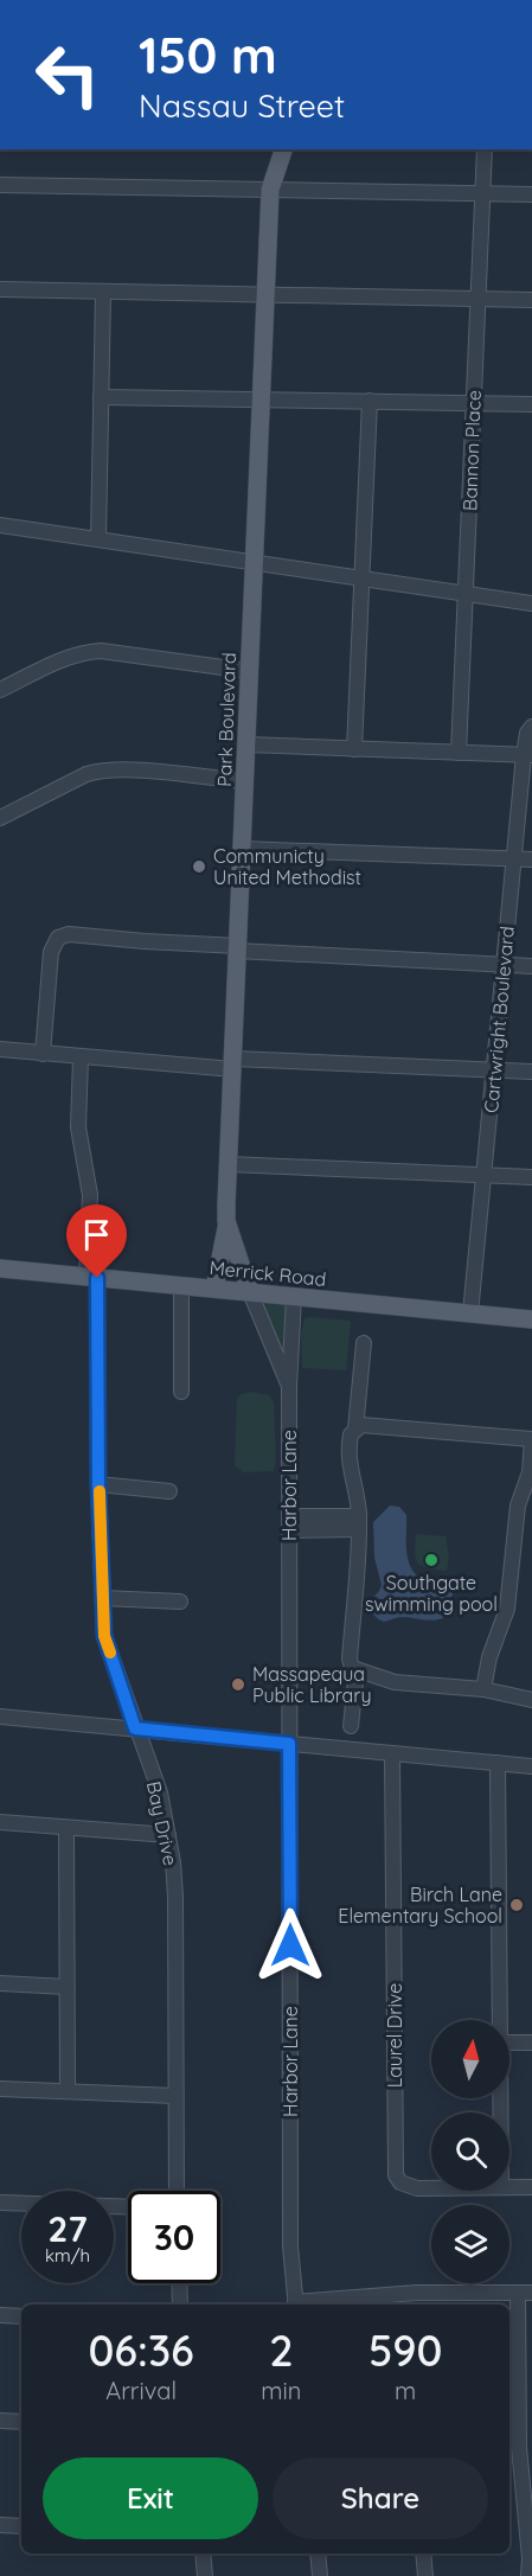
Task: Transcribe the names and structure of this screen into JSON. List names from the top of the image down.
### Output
{
  "streets": {
    "main road": ["Park Boulevard", "Merrick Road"],
    "street": [
      "Bannon Place",
      "Cartwright Boulevard",
      "Harbor Lane",
      "Bay Drive",
      "Laurel Drive"
    ]
  },
  "crossings": [
    ["Park Boulevard", "Merrick Road"],
    ["Park Boulevard", "Harbor Lane"],
    ["Cartwright Boulevard", "Merrick Road"],
    ["Merrick Road", "Harbor Lane"],
    ["Merrick Road", "Bay Drive"]
  ],
  "places": [
    "Communicty United Methodist",
    "Southgate swimming pool",
    "Massapequa Public Library",
    "Birch Lane Elementary School"
  ],
  "north": "top",
  "page": {
    "turn": ["150 m", "Nassau Street"],
    "speed": "27 km/h",
    "limit": "30",
    "eta": [
      "06:36",
      "Arrival",
      "2",
      "min",
      "590",
      "m"
    ],
    "buttons": ["Exit", "Share"]
  }
}
